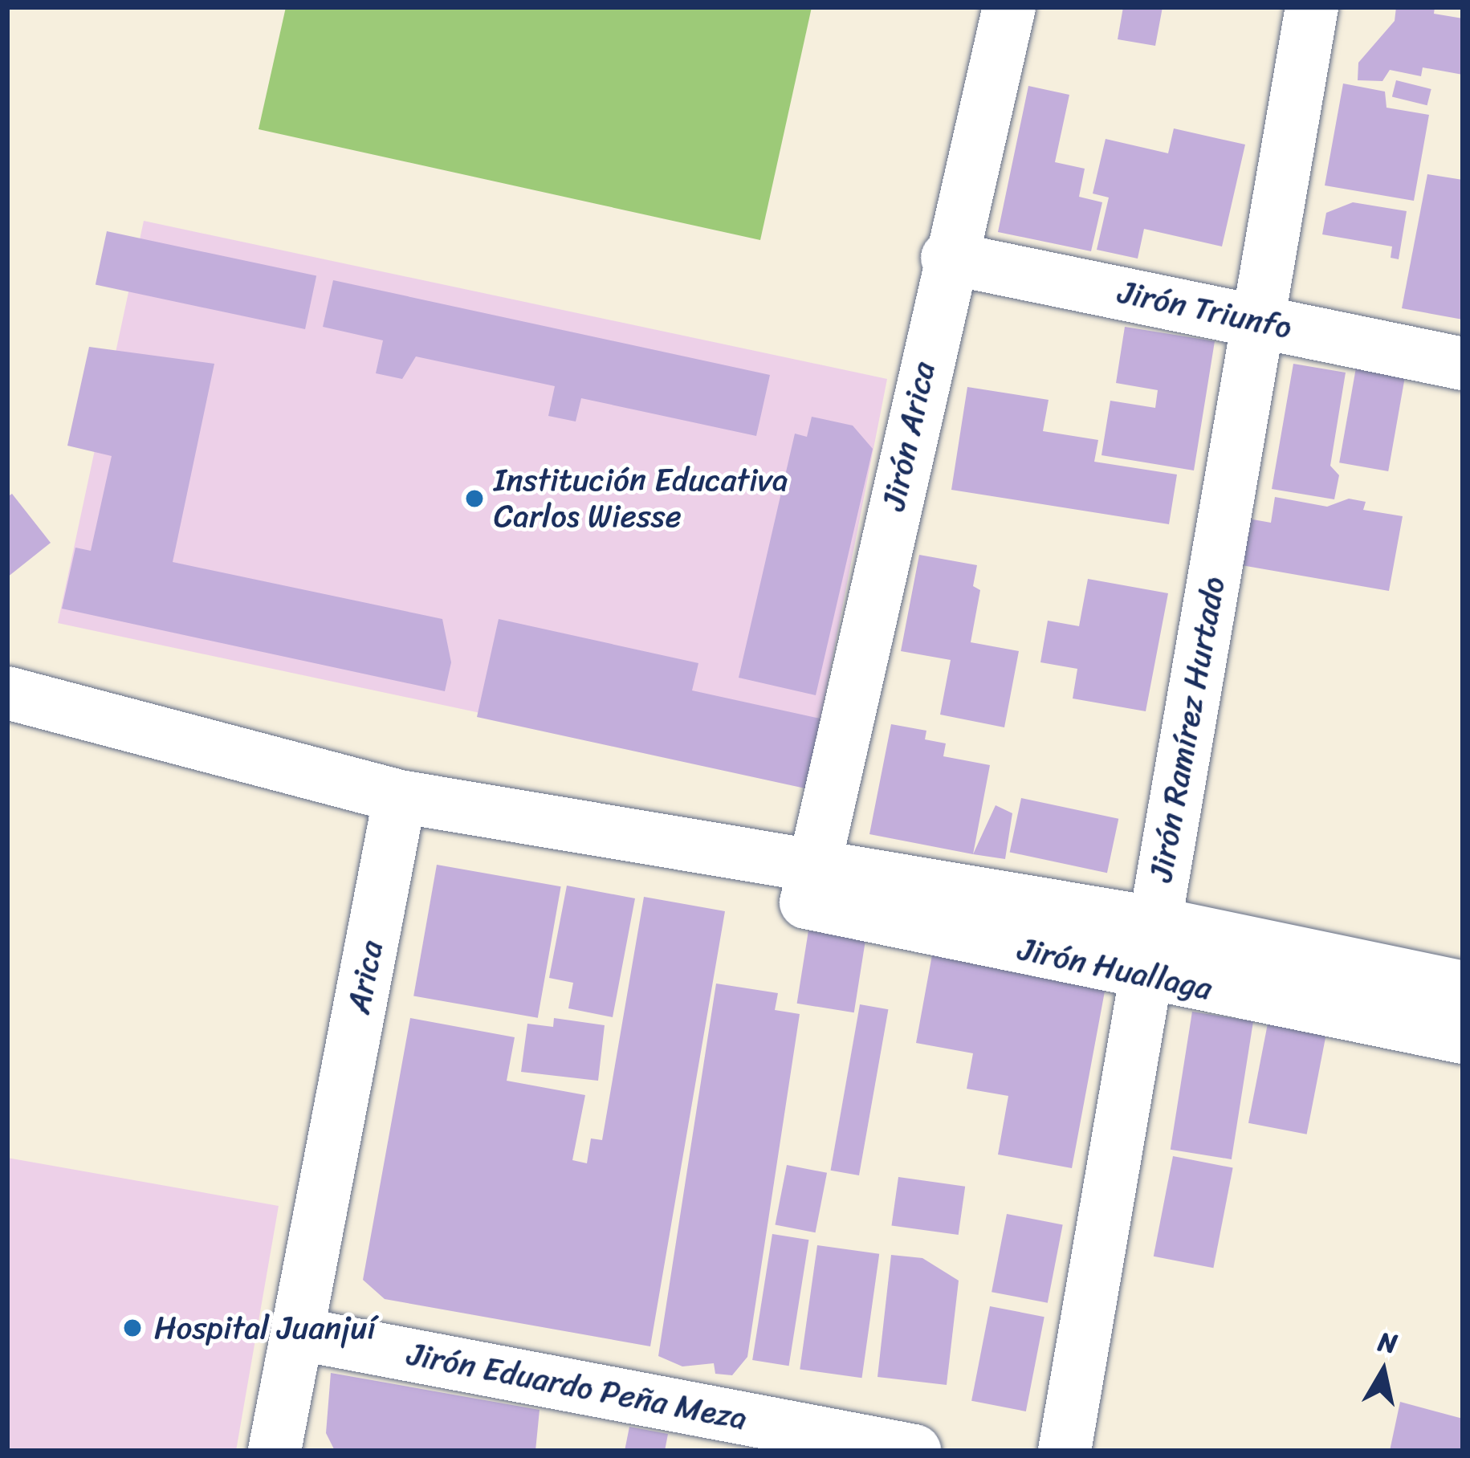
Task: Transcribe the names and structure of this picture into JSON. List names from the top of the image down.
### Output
{
  "streets": {
    "main road": [
      "Jirón Triunfo",
      "Jirón Arica",
      "Jirón Ramírez Hurtado",
      "Jirón Huallaga",
      "Arica",
      "Jirón Eduardo Peña Meza"
    ]
  },
  "crossings": [
    ["Jirón Triunfo", "Jirón Arica"],
    ["Jirón Triunfo", "Jirón Ramírez Hurtado"],
    ["Jirón Arica", "Jirón Huallaga"],
    ["Jirón Ramírez Hurtado", "Jirón Huallaga"],
    ["Jirón Huallaga", "Arica"],
    ["Arica", "Jirón Eduardo Peña Meza"]
  ],
  "places": ["Institución Educativa Carlos Wiesse", "Hospital Juanjuí"],
  "north": "top"
}
